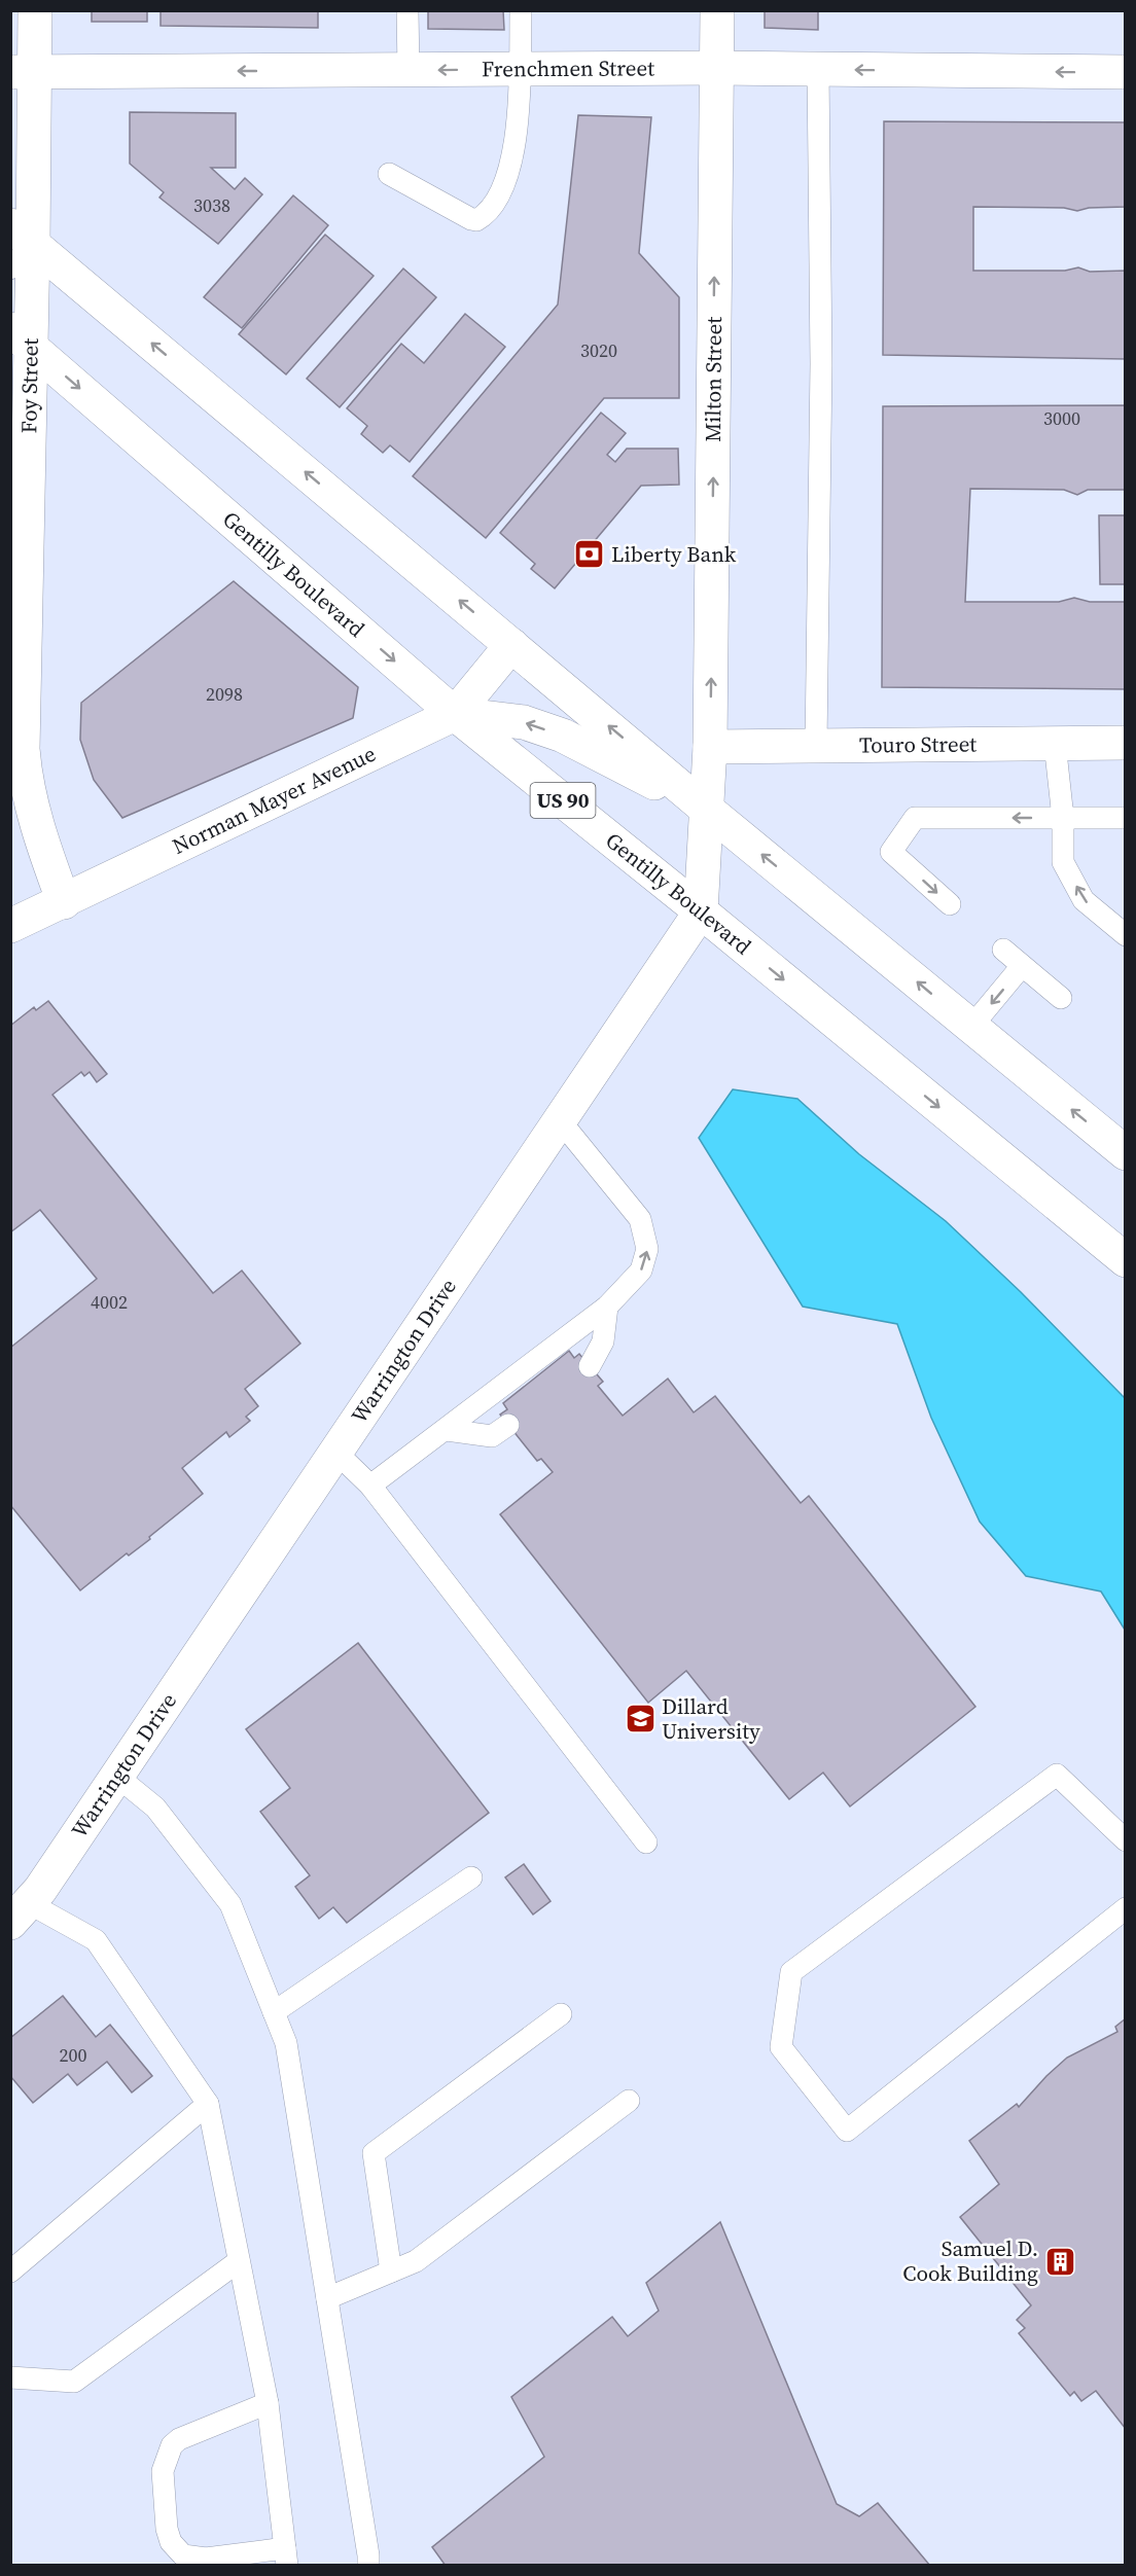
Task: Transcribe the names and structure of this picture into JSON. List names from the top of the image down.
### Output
{
  "streets": {
    "street": [
      "Frenchmen Street",
      "Milton Street",
      "Foy Street",
      "Gentilly Boulevard",
      "Touro Street",
      "US 90",
      "Norman Mayer Avenue",
      "Warrington Drive"
    ]
  },
  "crossings": [
    ["Frenchmen Street", "Milton Street"],
    ["Frenchmen Street", "Foy Street"],
    ["Milton Street", "Touro Street"],
    ["Foy Street", "Gentilly Boulevard"],
    ["Foy Street", "Norman Mayer Avenue"],
    ["Gentilly Boulevard", "Norman Mayer Avenue"],
    ["Gentilly Boulevard", "Warrington Drive"]
  ],
  "one_way": ["Frenchmen Street", "Milton Street"],
  "places": {
    "bank": ["Liberty Bank"],
    "school or university": ["Dillard University"],
    "building": ["Samuel D. Cook Building"]
  },
  "house_numbers": [
    "3038",
    "3020",
    "3000",
    "2098",
    "4002",
    "200"
  ]
}
